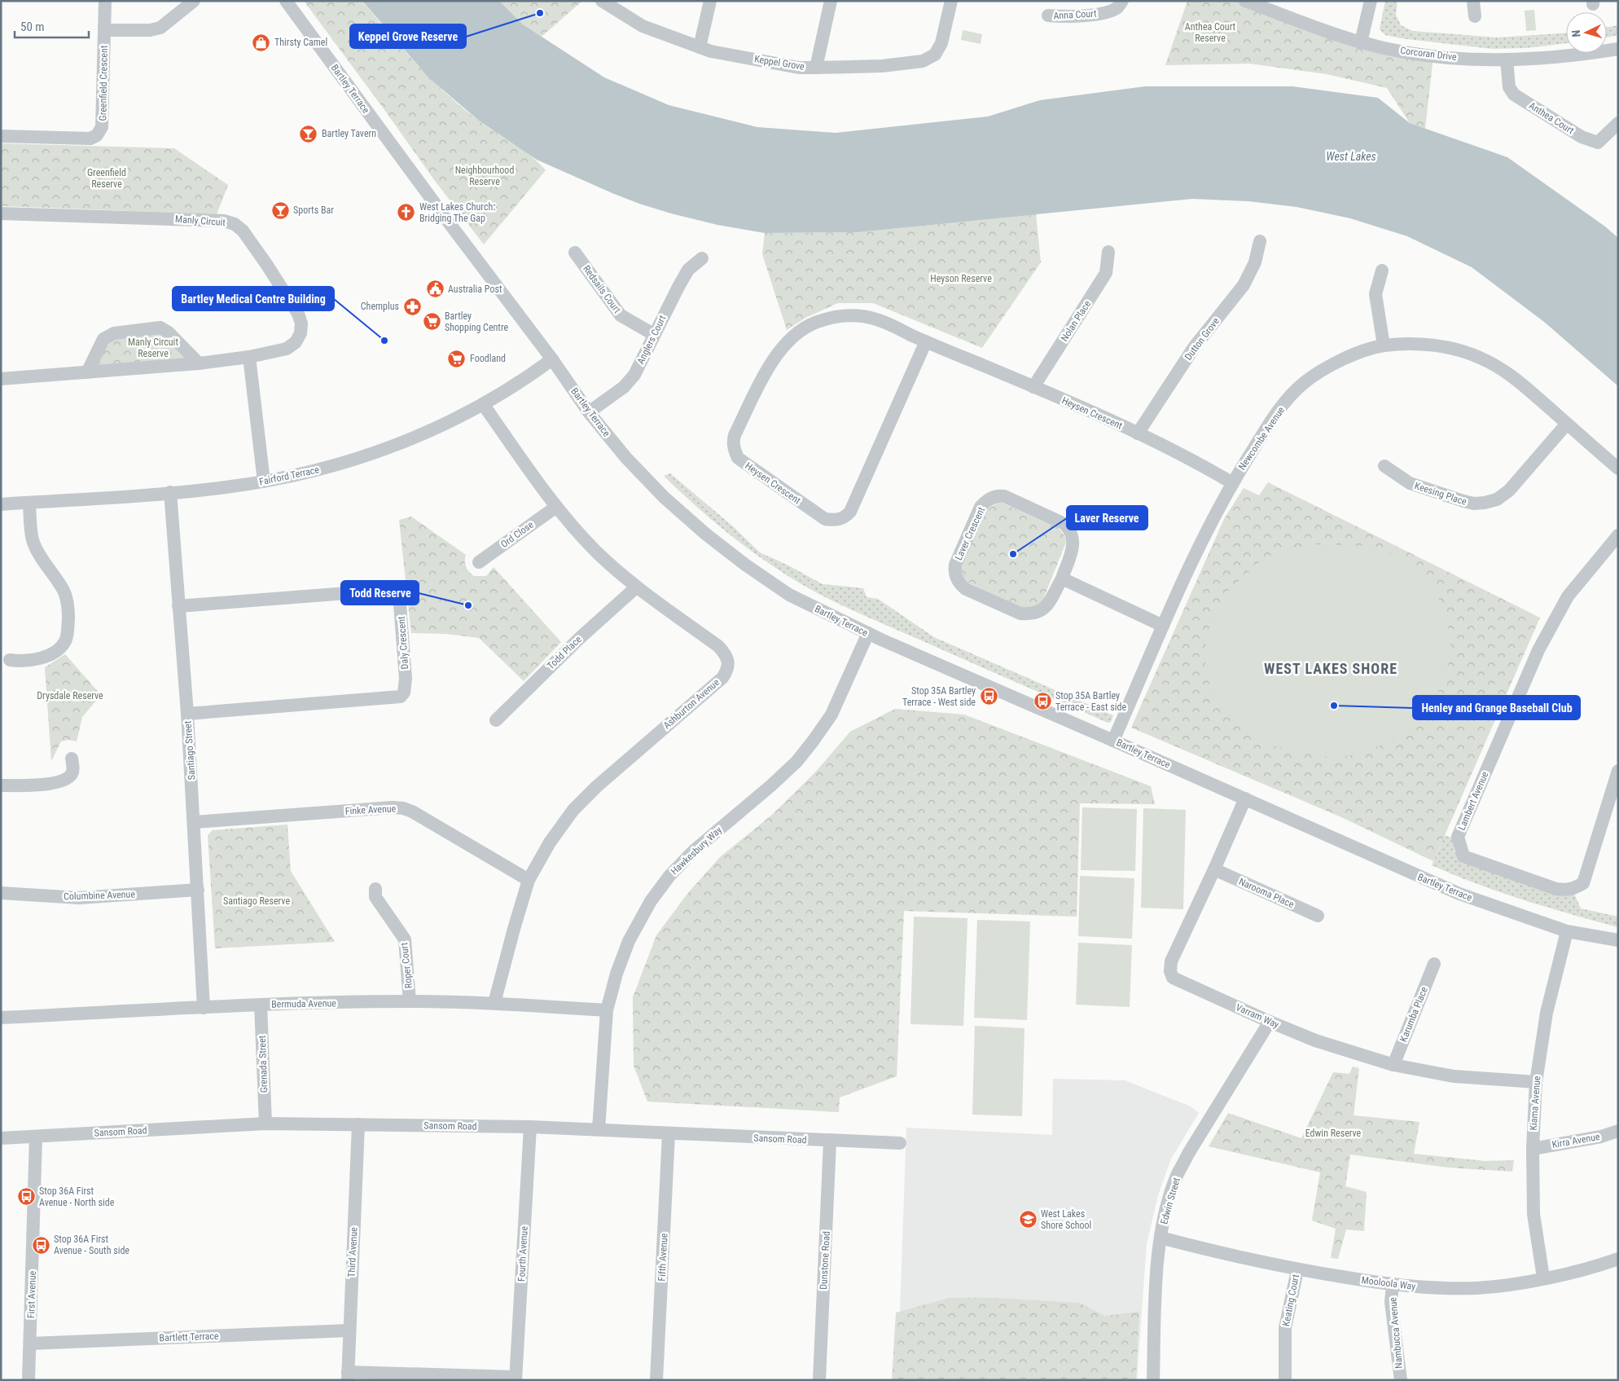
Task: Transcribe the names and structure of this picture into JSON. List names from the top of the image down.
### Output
{
  "streets": {
    "street": [
      "Anna Court",
      "Corcoran Drive",
      "Keppel Grove",
      "Greenfield Crescent",
      "Bartley Terrace",
      "Anthea Court",
      "Manly Circuit",
      "Redsails Court",
      "Nolan Place",
      "Dutton Grove",
      "Anglers Court",
      "Heysen Crescent",
      "Newcombe Avenue",
      "Fairford Terrace",
      "Keesing Place",
      "Laver Crescent",
      "Ord Close",
      "Daly Crescent",
      "Todd Place",
      "Ashburton Avenue",
      "Santiago Street",
      "Lambert Avenue",
      "Finke Avenue",
      "Hawkesbury Way",
      "Narooma Place",
      "Columbine Avenue",
      "Roper Court",
      "Bermuda Avenue",
      "Karumba Place",
      "Varram Way",
      "Grenada Street",
      "Kiama Avenue",
      "Sansom Road",
      "Kirra Avenue",
      "Edwin Street",
      "Third Avenue",
      "Fourth Avenue",
      "Fifth Avenue",
      "Dunstone Road",
      "Mooloola Way",
      "First Avenue",
      "Keating Court",
      "Nambucca Avenue",
      "Bartlett Terrace"
    ]
  },
  "crossings": [
    ["Corcoran Drive", "Anthea Court"],
    ["Bartley Terrace", "Anglers Court"],
    ["Bartley Terrace", "Newcombe Avenue"],
    ["Bartley Terrace", "Fairford Terrace"],
    ["Bartley Terrace", "Hawkesbury Way"],
    ["Bartley Terrace", "Varram Way"],
    ["Bartley Terrace", "Kiama Avenue"],
    ["Redsails Court", "Anglers Court"],
    ["Nolan Place", "Heysen Crescent"],
    ["Dutton Grove", "Heysen Crescent"],
    ["Heysen Crescent", "Newcombe Avenue"],
    ["Newcombe Avenue", "Keesing Place"],
    ["Fairford Terrace", "Ashburton Avenue"],
    ["Fairford Terrace", "Santiago Street"],
    ["Ord Close", "Ashburton Avenue"],
    ["Daly Crescent", "Santiago Street"],
    ["Todd Place", "Ashburton Avenue"],
    ["Ashburton Avenue", "Finke Avenue"],
    ["Ashburton Avenue", "Bermuda Avenue"],
    ["Santiago Street", "Finke Avenue"],
    ["Santiago Street", "Columbine Avenue"],
    ["Santiago Street", "Bermuda Avenue"],
    ["Hawkesbury Way", "Bermuda Avenue"],
    ["Hawkesbury Way", "Sansom Road"],
    ["Narooma Place", "Varram Way"],
    ["Roper Court", "Bermuda Avenue"],
    ["Bermuda Avenue", "Grenada Street"],
    ["Karumba Place", "Varram Way"],
    ["Varram Way", "Kiama Avenue"],
    ["Varram Way", "Edwin Street"],
    ["Grenada Street", "Sansom Road"],
    ["Kiama Avenue", "Kirra Avenue"],
    ["Kiama Avenue", "Mooloola Way"],
    ["Sansom Road", "Third Avenue"],
    ["Sansom Road", "Fourth Avenue"],
    ["Sansom Road", "Fifth Avenue"],
    ["Sansom Road", "Dunstone Road"],
    ["Sansom Road", "First Avenue"],
    ["Edwin Street", "Mooloola Way"],
    ["Third Avenue", "Bartlett Terrace"],
    ["Mooloola Way", "Keating Court"],
    ["Mooloola Way", "Nambucca Avenue"],
    ["First Avenue", "Bartlett Terrace"]
  ],
  "districts": ["WEST LAKES SHORE"],
  "water": ["West Lakes"],
  "parks": [
    "Anthea Court Reserve",
    "Neighbourhood Reserve",
    "Greenfield Reserve",
    "Heyson Reserve",
    "Manly Circuit Reserve",
    "Drysdale Reserve",
    "Santiago Reserve",
    "Edwin Reserve"
  ],
  "places": {
    "other": [
      "Keppel Grove Reserve",
      "Bartley Medical Centre Building",
      "Laver Reserve",
      "Todd Reserve",
      "Henley and Grange Baseball Club"
    ],
    "shop": ["Thirsty Camel"],
    "bar": ["Bartley Tavern", "Sports Bar"],
    "church": ["West Lakes Church: Bridging The Gap"],
    "public building": ["Australia Post"],
    "pharmacy": ["Chemplus"],
    "supermarket": ["Bartley Shopping Centre", "Foodland"],
    "bus stop": [
      "Stop 35A Bartley Terrace - West side",
      "Stop 35A Bartley Terrace - East side",
      "Stop 36A First Avenue - North side",
      "Stop 36A First Avenue - South side"
    ],
    "school or university": ["West Lakes Shore School"]
  },
  "scale_bar": "50 m",
  "north": "left"
}
